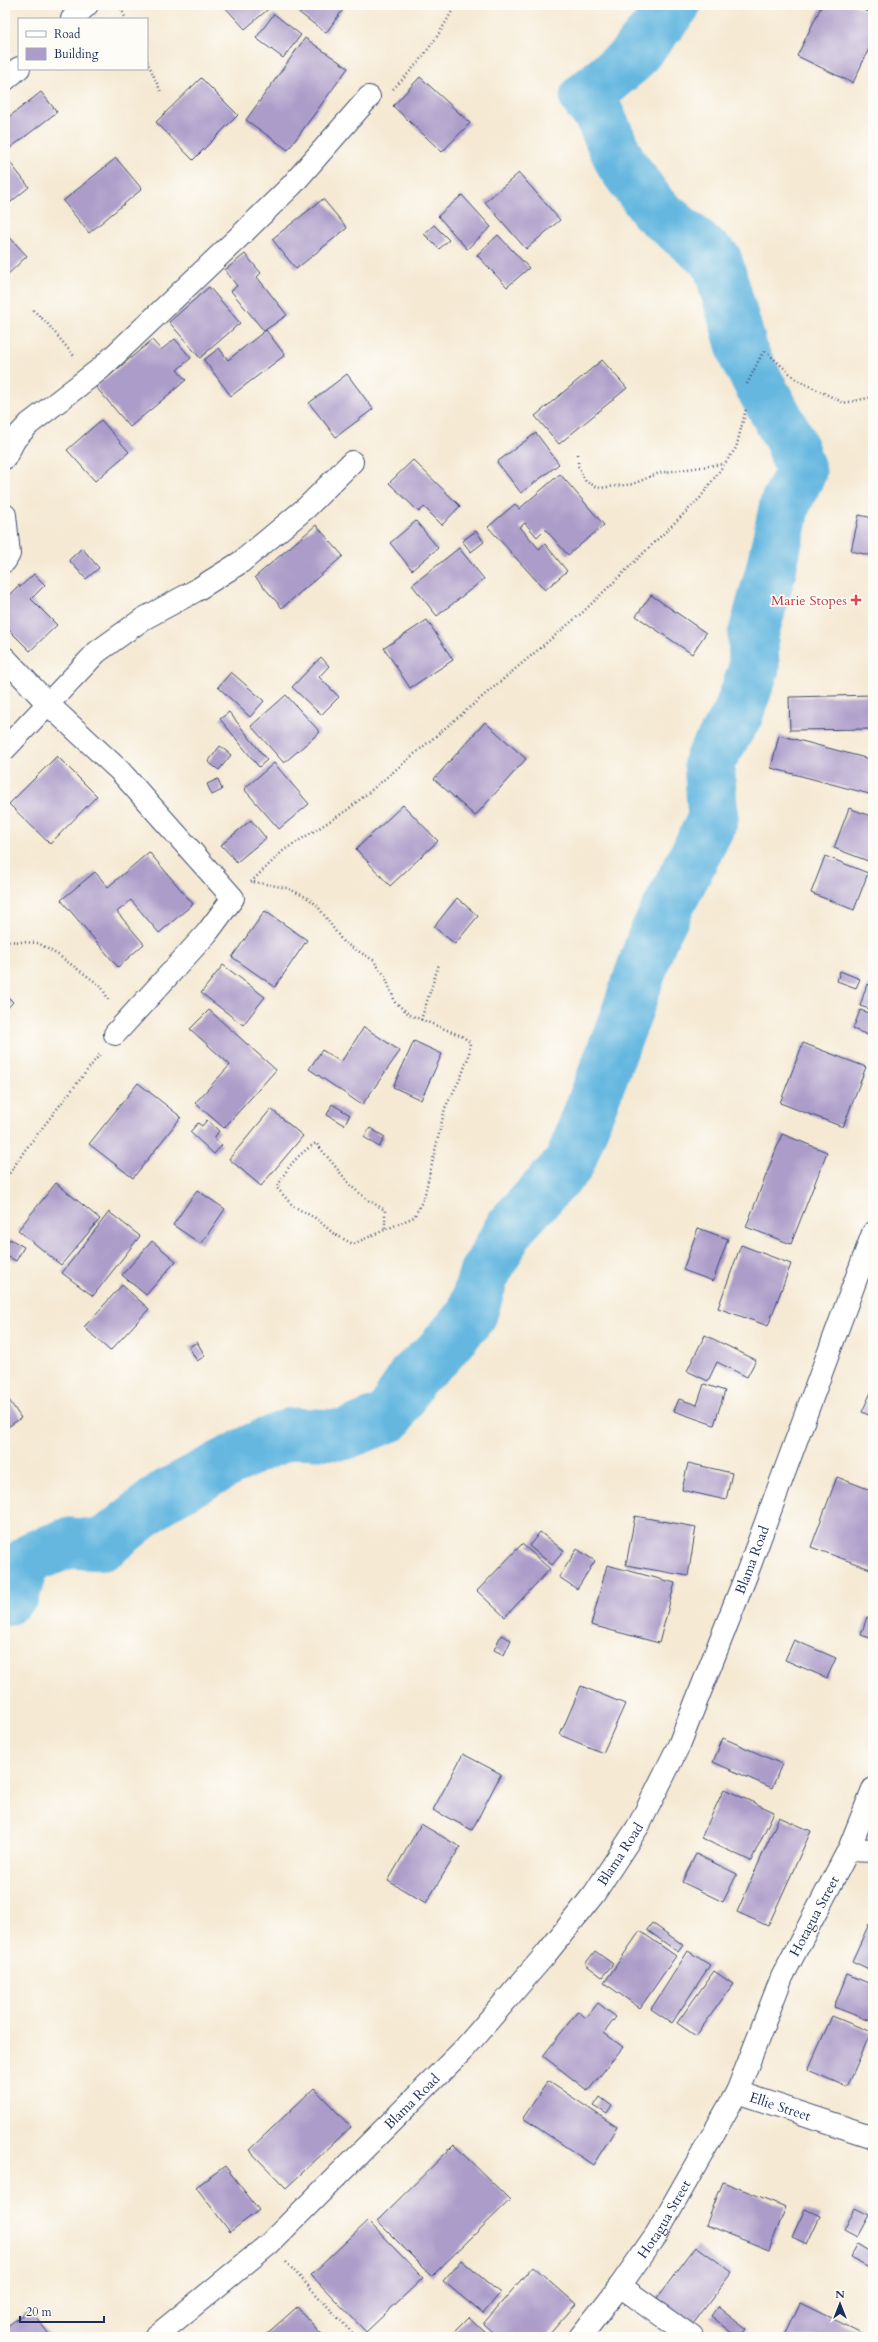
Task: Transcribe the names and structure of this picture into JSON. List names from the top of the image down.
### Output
{
  "streets": {
    "street": ["Blama Road", "Hotagua Street", "Ellie Street"]
  },
  "crossings": [
    ["Hotagua Street", "Ellie Street"]
  ],
  "places": {
    "health": ["Marie Stopes"]
  },
  "legend": ["Road", "Building"],
  "scale_bar": "20 m",
  "north": "top"
}
